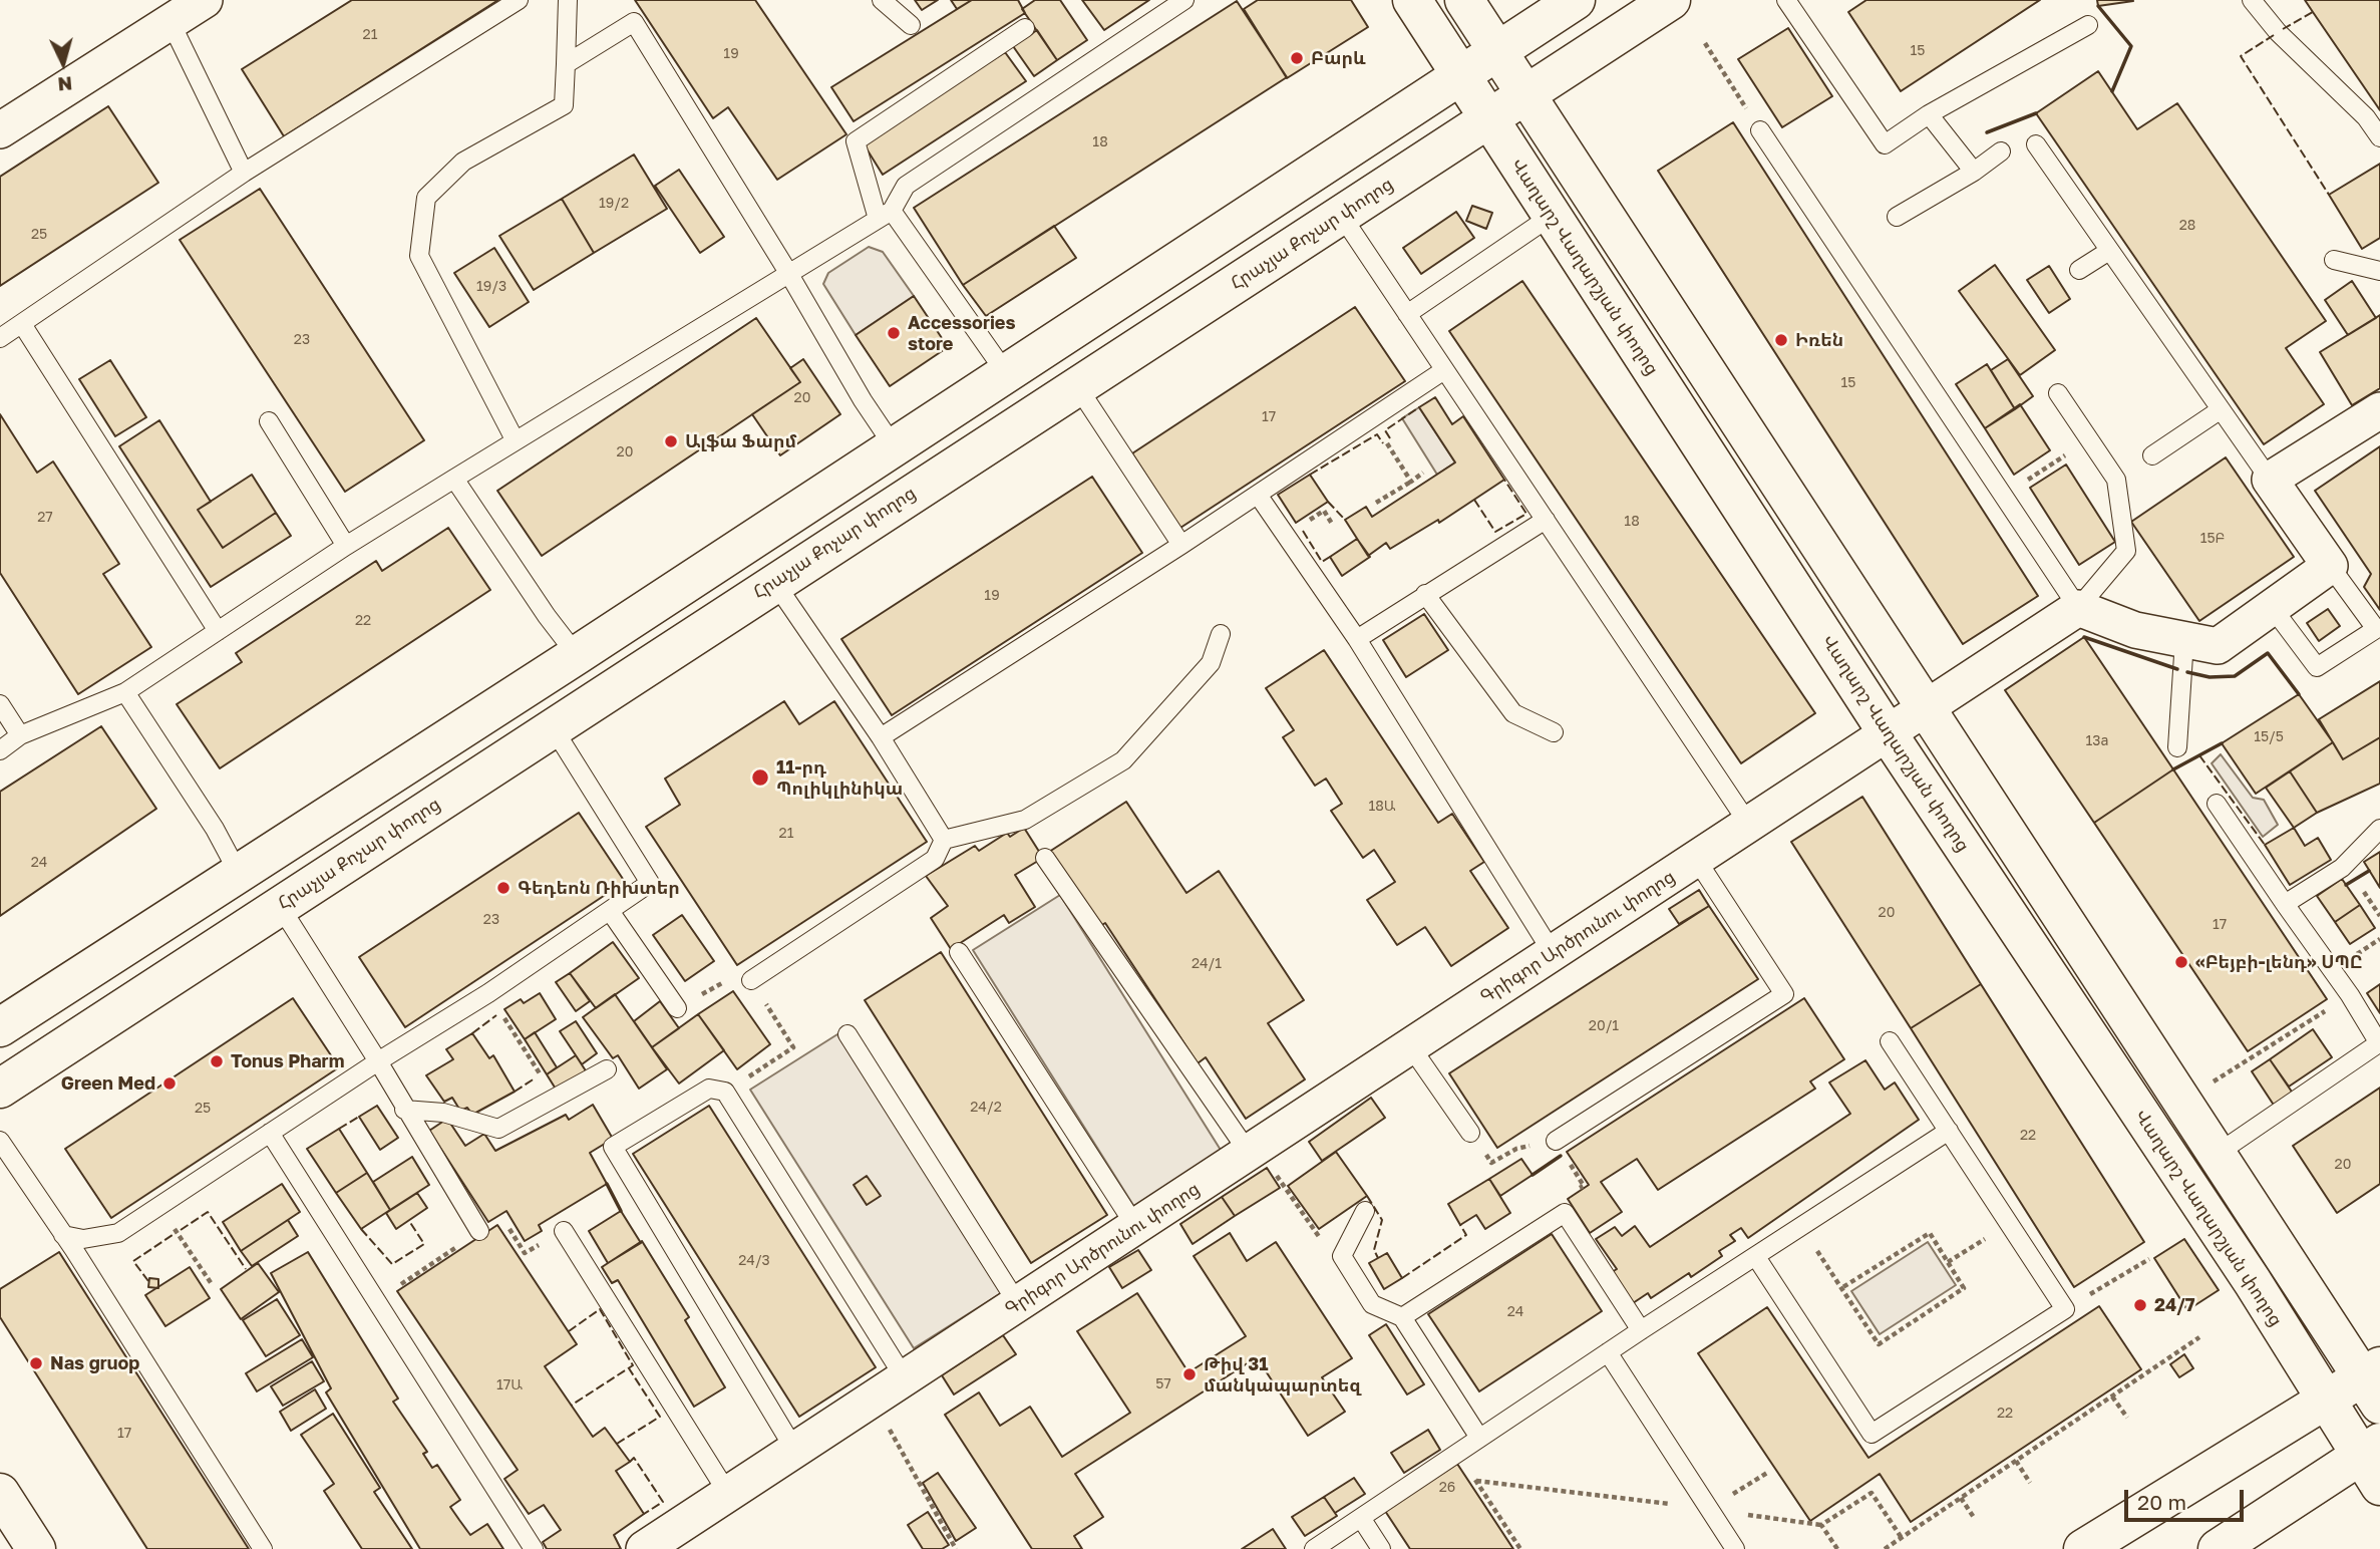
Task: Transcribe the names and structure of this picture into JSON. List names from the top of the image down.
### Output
{
  "streets": {
    "main road": ["Հրաչյա Քոչար փողոց", "Վաղարշ Վաղարշյան փողոց"],
    "street": ["Գրիգոր Արծրունու փողոց"]
  },
  "crossings": [
    ["Հրաչյա Քոչար փողոց", "Վաղարշ Վաղարշյան փողոց"],
    ["Վաղարշ Վաղարշյան փողոց", "Գրիգոր Արծրունու փողոց"]
  ],
  "places": [
    "Բարև",
    "Accessories store",
    "Իռեն",
    "Ալֆա Ֆարմ",
    "11-րդ Պոլիկլինիկա",
    "Գեդեոն Ռիխտեր",
    "«Բեյբի-լենդ» ՍՊԸ",
    "Tonus Pharm",
    "Green Med",
    "24/7",
    "Nas gruop",
    "Թիվ 31 մանկապարտեզ"
  ],
  "house_numbers": [
    "21",
    "15",
    "19",
    "18",
    "19/2",
    "28",
    "25",
    "19/3",
    "23",
    "15",
    "20",
    "17",
    "20",
    "27",
    "18",
    "15Բ",
    "19",
    "22",
    "15/5",
    "13a",
    "18Ա",
    "21",
    "24",
    "20",
    "23",
    "17",
    "24/1",
    "20/1",
    "24/2",
    "25",
    "22",
    "20",
    "24/3",
    "24",
    "57",
    "17Ա",
    "22",
    "17",
    "26"
  ],
  "scale_bar": "20 m",
  "north": "bottom"
}
